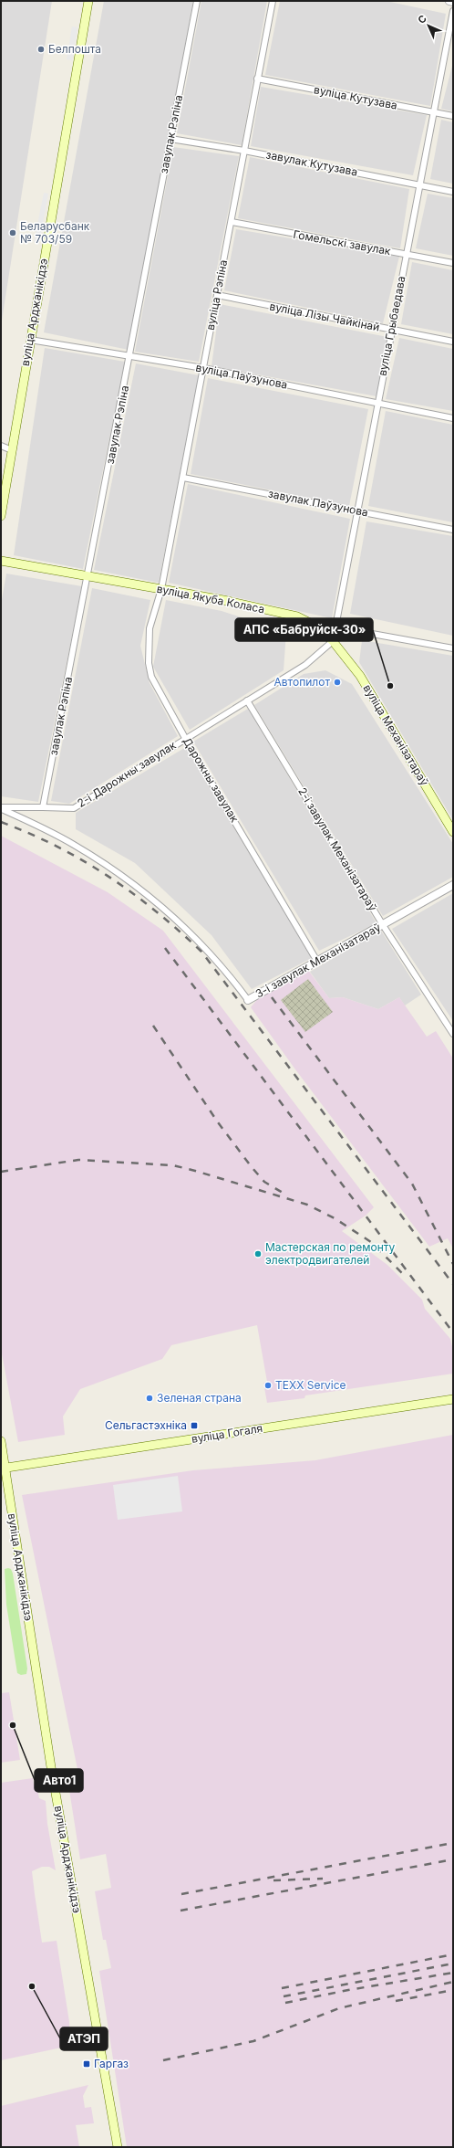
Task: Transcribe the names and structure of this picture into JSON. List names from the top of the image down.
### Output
{
  "streets": {
    "main road": [
      "вуліца Арджанікідзэ",
      "вуліца Якуба Коласа",
      "вуліца Механізатараў",
      "вуліца Гогаля"
    ],
    "street": [
      "вуліца Кутузава",
      "завулак Рэпіна",
      "завулак Кутузава",
      "Гомельскі завулак",
      "вуліца Рэпіна",
      "вуліца Лізы Чайкінай",
      "вуліца Грыбаедава",
      "вуліца Паўзунова",
      "завулак Паўзунова",
      "2-і Дарожны завулак",
      "Дарожны завулак",
      "2-і завулак Механізатараў",
      "3-і завулак Механізатараў"
    ]
  },
  "crossings": [
    ["вуліца Кутузава", "вуліца Рэпіна"],
    ["вуліца Кутузава", "вуліца Грыбаедава"],
    ["завулак Рэпіна", "завулак Кутузава"],
    ["завулак Рэпіна", "вуліца Паўзунова"],
    ["завулак Рэпіна", "вуліца Якуба Коласа"],
    ["завулак Рэпіна", "2-і Дарожны завулак"],
    ["завулак Кутузава", "вуліца Рэпіна"],
    ["завулак Кутузава", "вуліца Грыбаедава"],
    ["Гомельскі завулак", "вуліца Рэпіна"],
    ["Гомельскі завулак", "вуліца Грыбаедава"],
    ["вуліца Рэпіна", "вуліца Лізы Чайкінай"],
    ["вуліца Рэпіна", "вуліца Паўзунова"],
    ["вуліца Рэпіна", "завулак Паўзунова"],
    ["вуліца Рэпіна", "вуліца Якуба Коласа"],
    ["вуліца Рэпіна", "Дарожны завулак"],
    ["вуліца Арджанікідзэ", "вуліца Паўзунова"],
    ["вуліца Арджанікідзэ", "вуліца Гогаля"],
    ["вуліца Лізы Чайкінай", "вуліца Грыбаедава"],
    ["вуліца Грыбаедава", "вуліца Паўзунова"],
    ["вуліца Грыбаедава", "завулак Паўзунова"],
    ["вуліца Грыбаедава", "вуліца Якуба Коласа"],
    ["вуліца Грыбаедава", "вуліца Механізатараў"],
    ["вуліца Грыбаедава", "2-і Дарожны завулак"],
    ["вуліца Якуба Коласа", "вуліца Механізатараў"],
    ["вуліца Якуба Коласа", "2-і Дарожны завулак"],
    ["вуліца Якуба Коласа", "Дарожны завулак"],
    ["вуліца Механізатараў", "2-і Дарожны завулак"],
    ["2-і Дарожны завулак", "Дарожны завулак"],
    ["2-і Дарожны завулак", "2-і завулак Механізатараў"],
    ["Дарожны завулак", "3-і завулак Механізатараў"],
    ["2-і завулак Механізатараў", "3-і завулак Механізатараў"]
  ],
  "places": {
    "other": [
      "Белпошта",
      "Беларусбанк № 703/59",
      "Автопилот",
      "АПС «Бабруйск-30»",
      "Мастерская по ремонту электродвигателей",
      "TEXX Service",
      "Зеленая страна",
      "Авто1",
      "АТЭП"
    ],
    "transit": ["Сельгастэхніка", "Гаргаз"]
  },
  "north": "top left"
}
